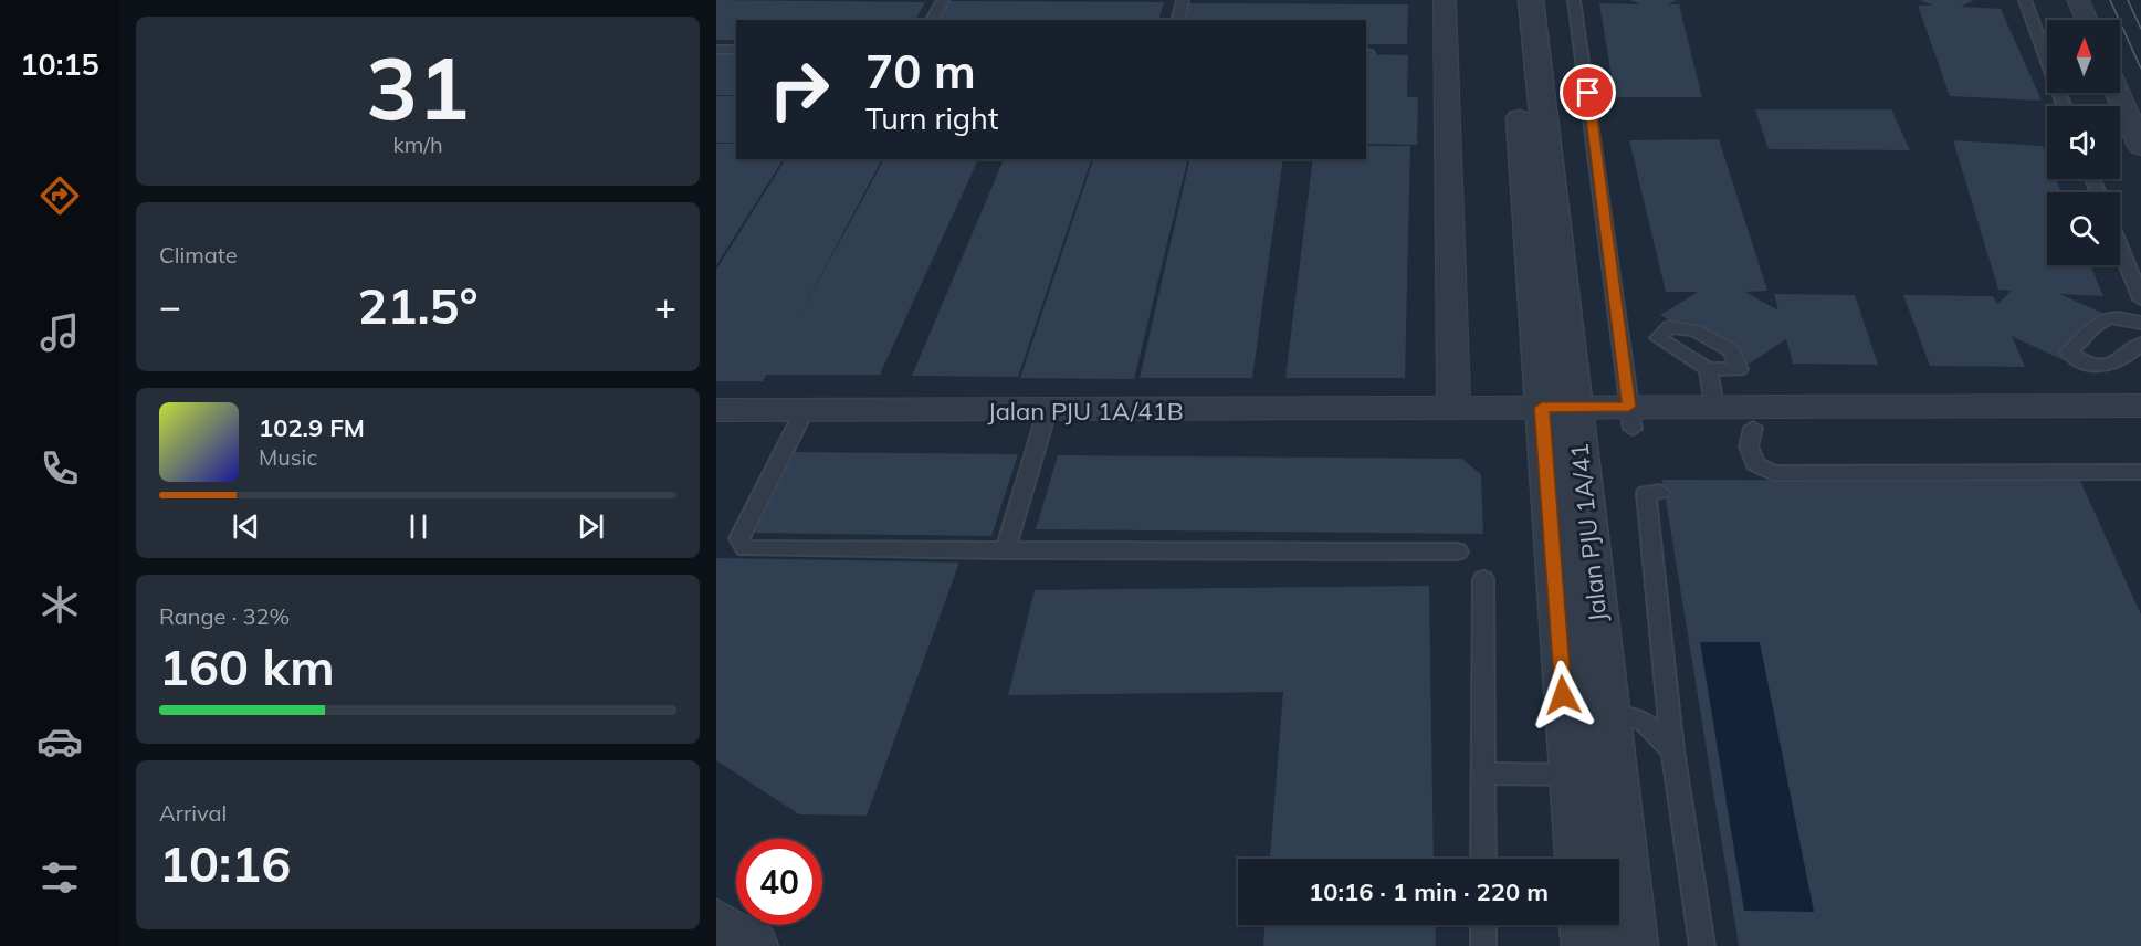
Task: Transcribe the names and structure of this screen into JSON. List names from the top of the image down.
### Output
{
  "streets": {
    "street": ["Jalan PJU 1A/41B", "Jalan PJU 1A/41"]
  },
  "crossings": [
    ["Jalan PJU 1A/41B", "Jalan PJU 1A/41"]
  ],
  "north": "top",
  "page": {
    "tabs": "10:15",
    "tile": [
      ["31", "km/h"],
      "Climate",
      ["Range · 32%", "160 km"],
      ["Arrival", "10:16"]
    ],
    "turn": ["70 m", "Turn right"],
    "heat": ["−", "21.5°", "+"],
    "song": ["102.9 FM", "Music"],
    "limit": "40",
    "trip": "10:16 · 1 min · 220 m"
  }
}
